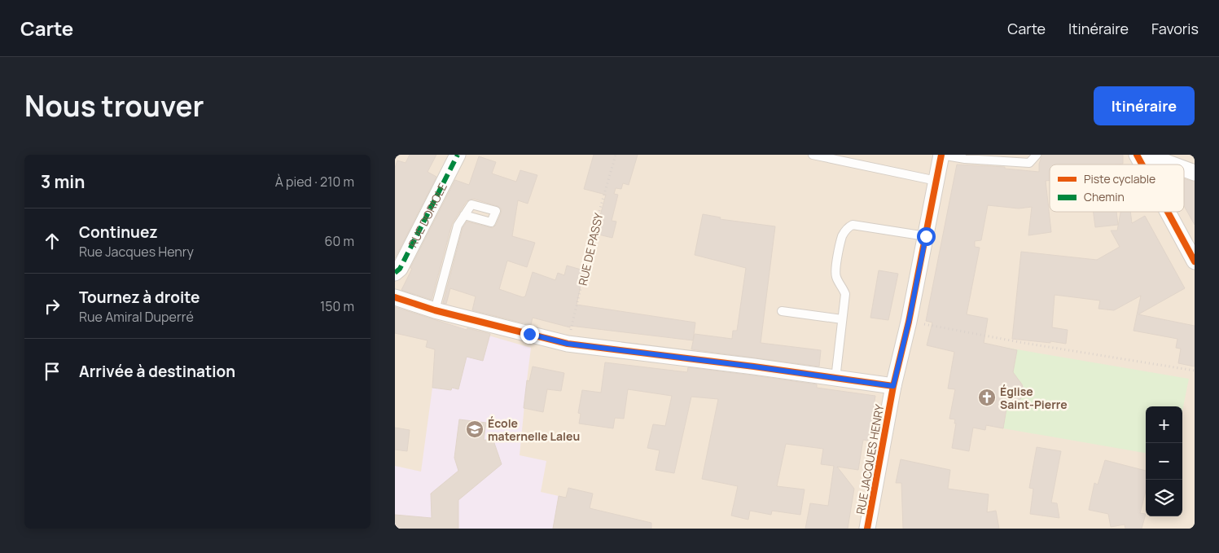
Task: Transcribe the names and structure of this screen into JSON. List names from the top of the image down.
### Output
{
  "streets": {
    "street": ["RUE DORIOLE", "RUE JACQUES HENRY"],
    "path": ["RUE DE PASSY"]
  },
  "places": {
    "church": ["Église Saint-Pierre"],
    "school or university": ["École maternelle Laleu"]
  },
  "legend": ["Piste cyclable", "Chemin"],
  "page": {
    "header": "Carte",
    "nav": ["Carte", "Itinéraire", "Favoris"],
    "title": "Nous trouver",
    "buttons": "Itinéraire",
    "heading": ["3 min", "À pied · 210 m"],
    "list": [
      ["Continuez", "Rue Jacques Henry", "60 m"],
      ["Tournez à droite", "Rue Amiral Duperré", "150 m"],
      "Arrivée à destination"
    ],
    "map_buttons": ["+", "−"]
  }
}
